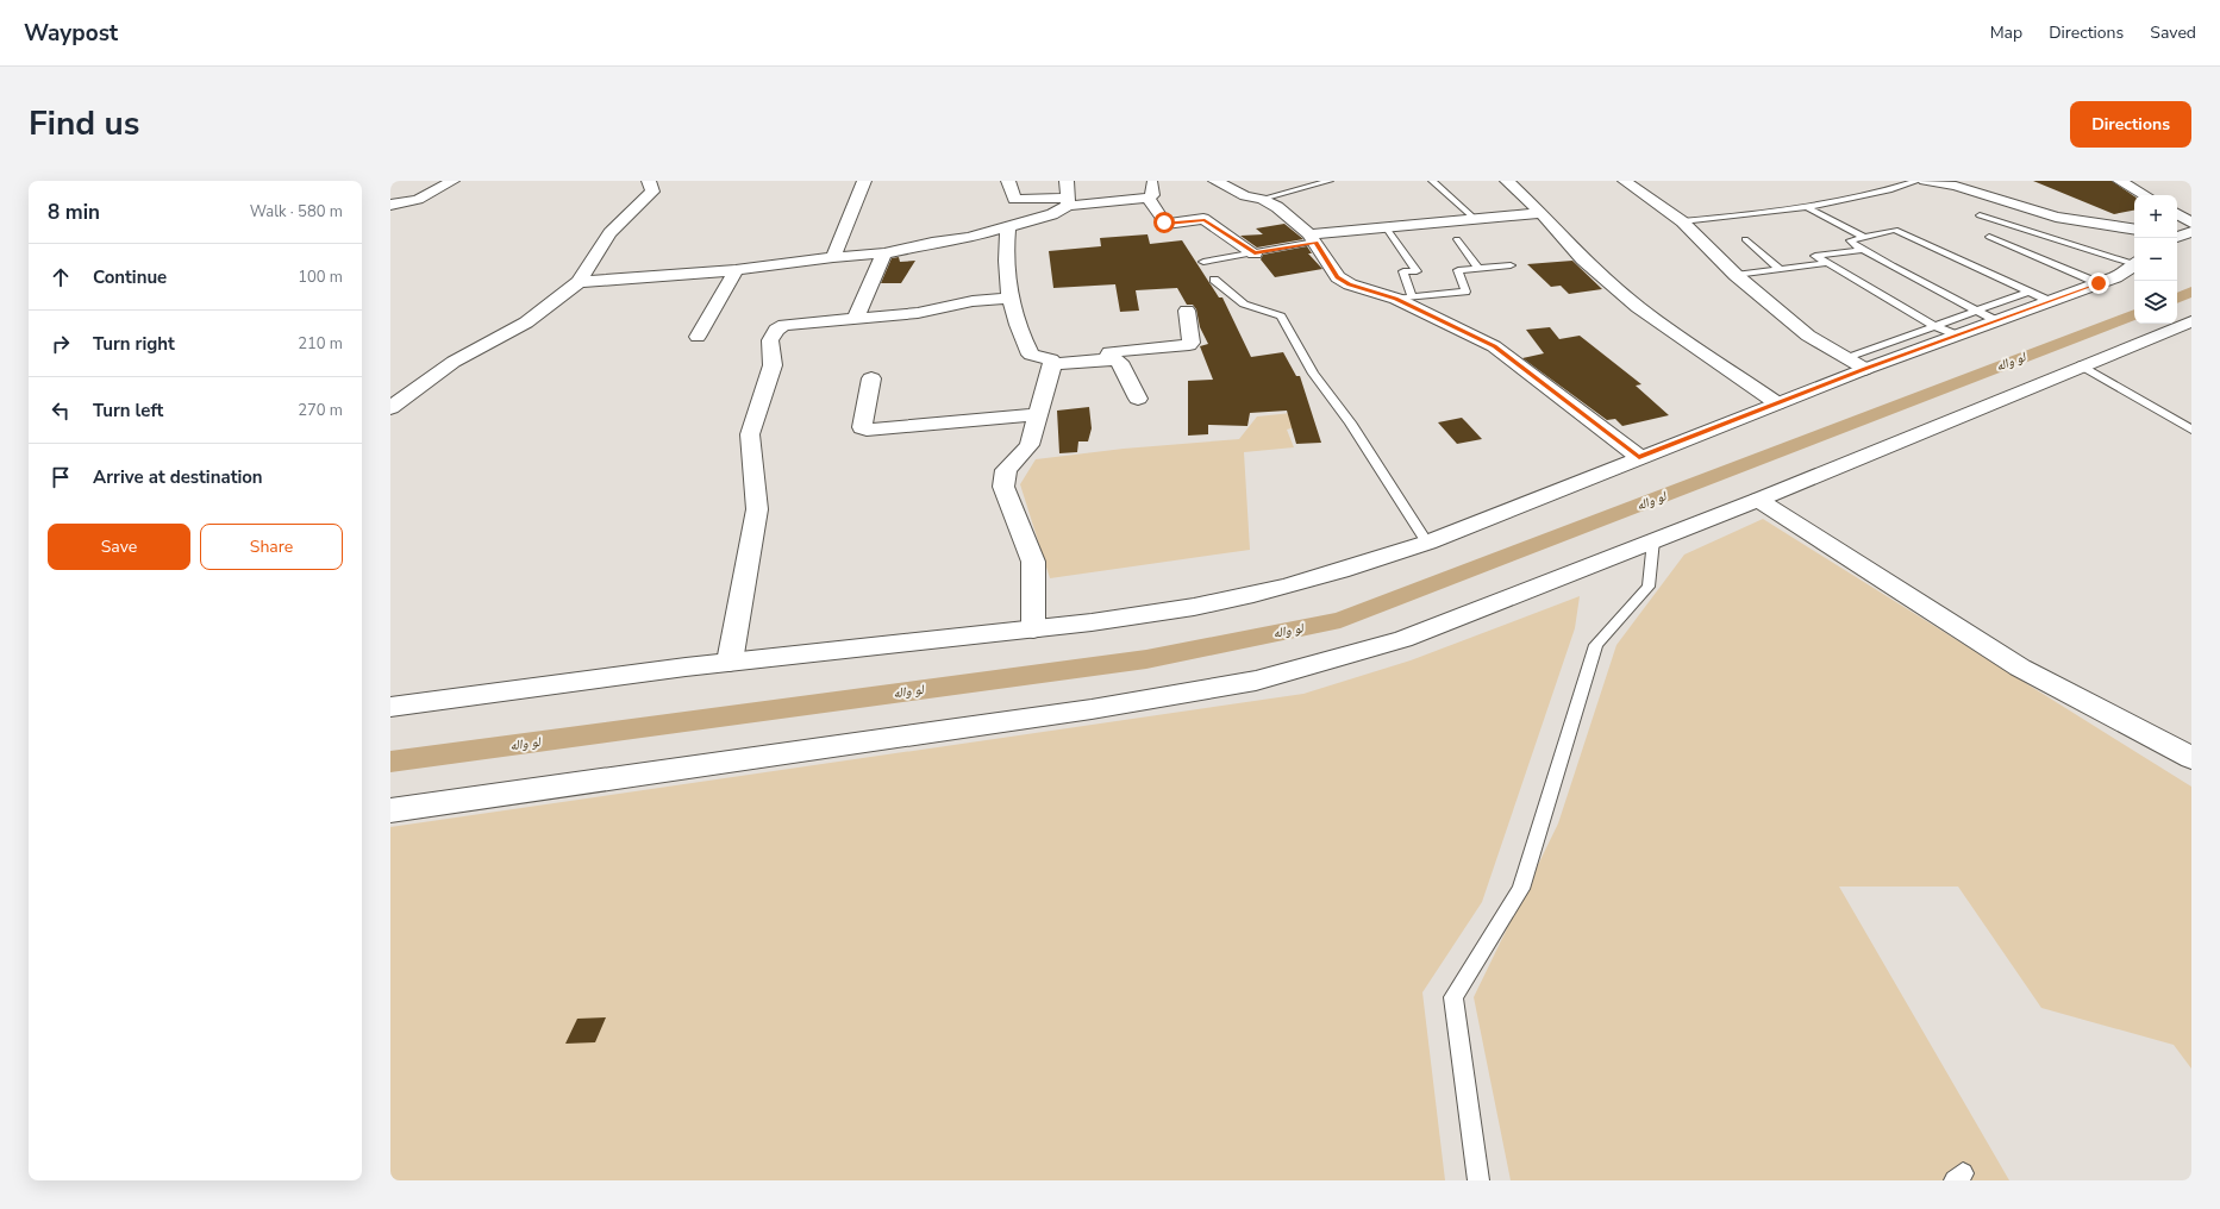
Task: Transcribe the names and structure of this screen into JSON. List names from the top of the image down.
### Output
{
  "water": ["لو واله"],
  "page": {
    "header": "Waypost",
    "nav": ["Map", "Directions", "Saved"],
    "title": "Find us",
    "buttons": [
      "Directions",
      ["Save", "Share"]
    ],
    "heading": ["8 min", "Walk · 580 m"],
    "map_buttons": ["+", "−"],
    "list": [
      ["Continue", "100 m"],
      ["Turn right", "210 m"],
      ["Turn left", "270 m"],
      "Arrive at destination"
    ]
  }
}
